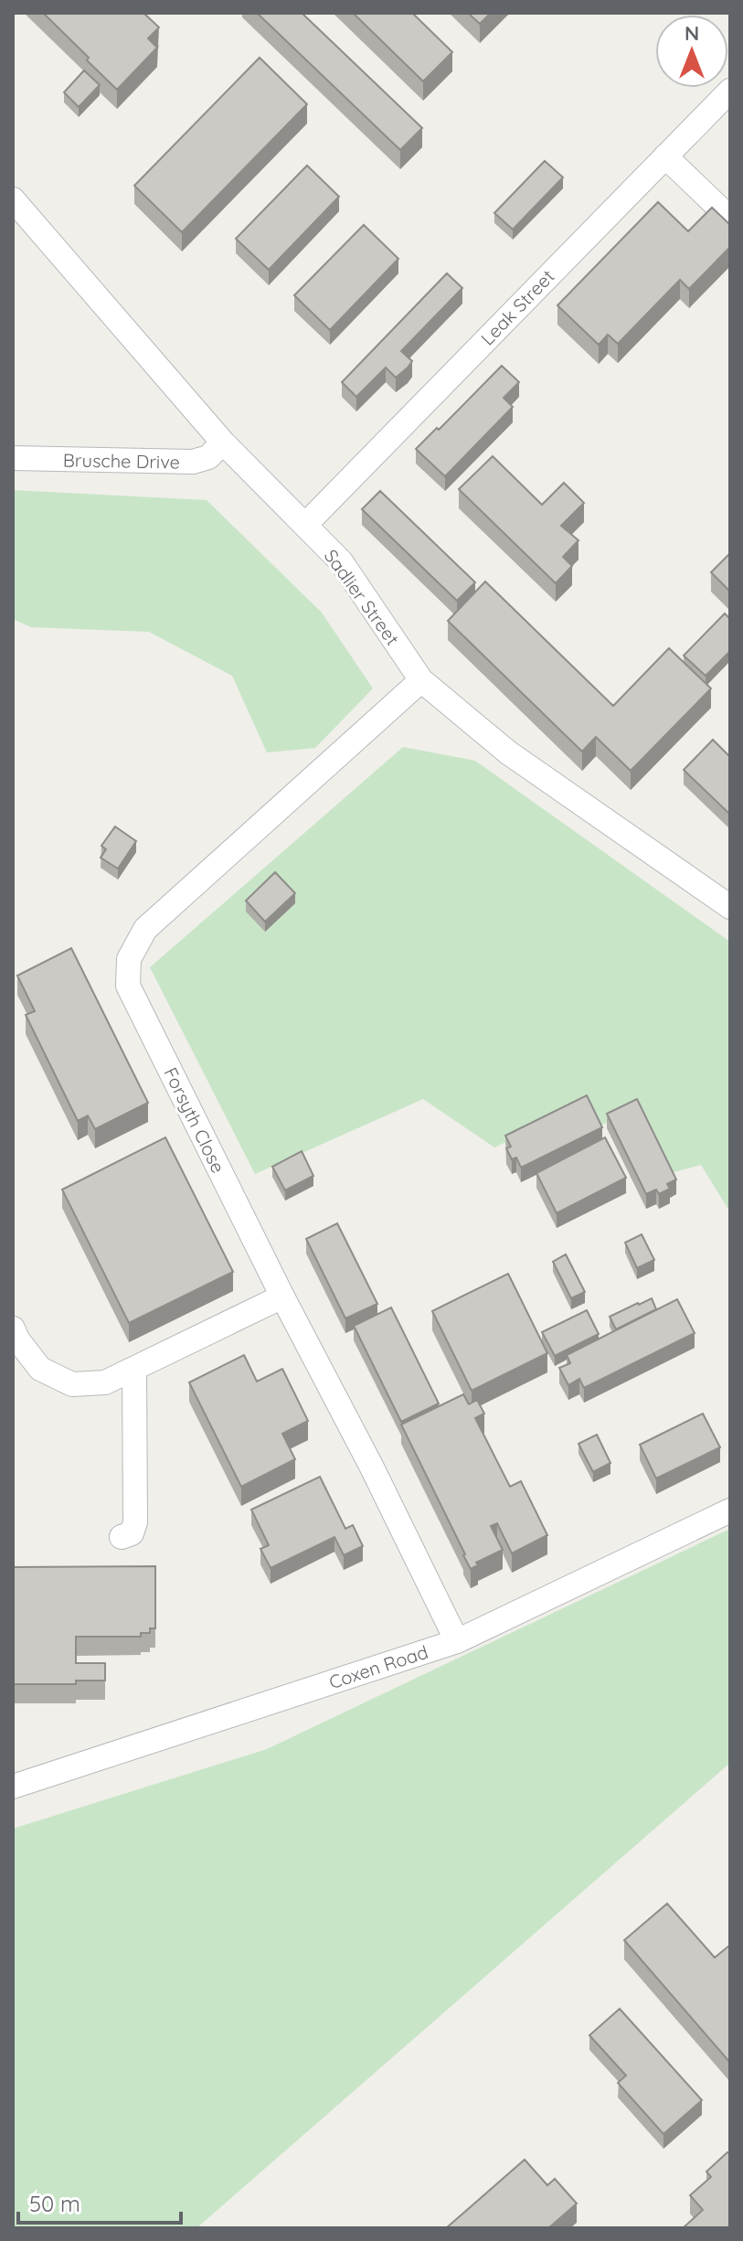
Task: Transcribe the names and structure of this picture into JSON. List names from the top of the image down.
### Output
{
  "streets": {
    "lane": [
      "Leak Street",
      "Brusche Drive",
      "Sadlier Street",
      "Forsyth Close",
      "Coxen Road"
    ]
  },
  "crossings": [
    ["Leak Street", "Sadlier Street"],
    ["Brusche Drive", "Sadlier Street"],
    ["Sadlier Street", "Forsyth Close"],
    ["Forsyth Close", "Coxen Road"]
  ],
  "scale_bar": "50 m",
  "north": "top"
}
